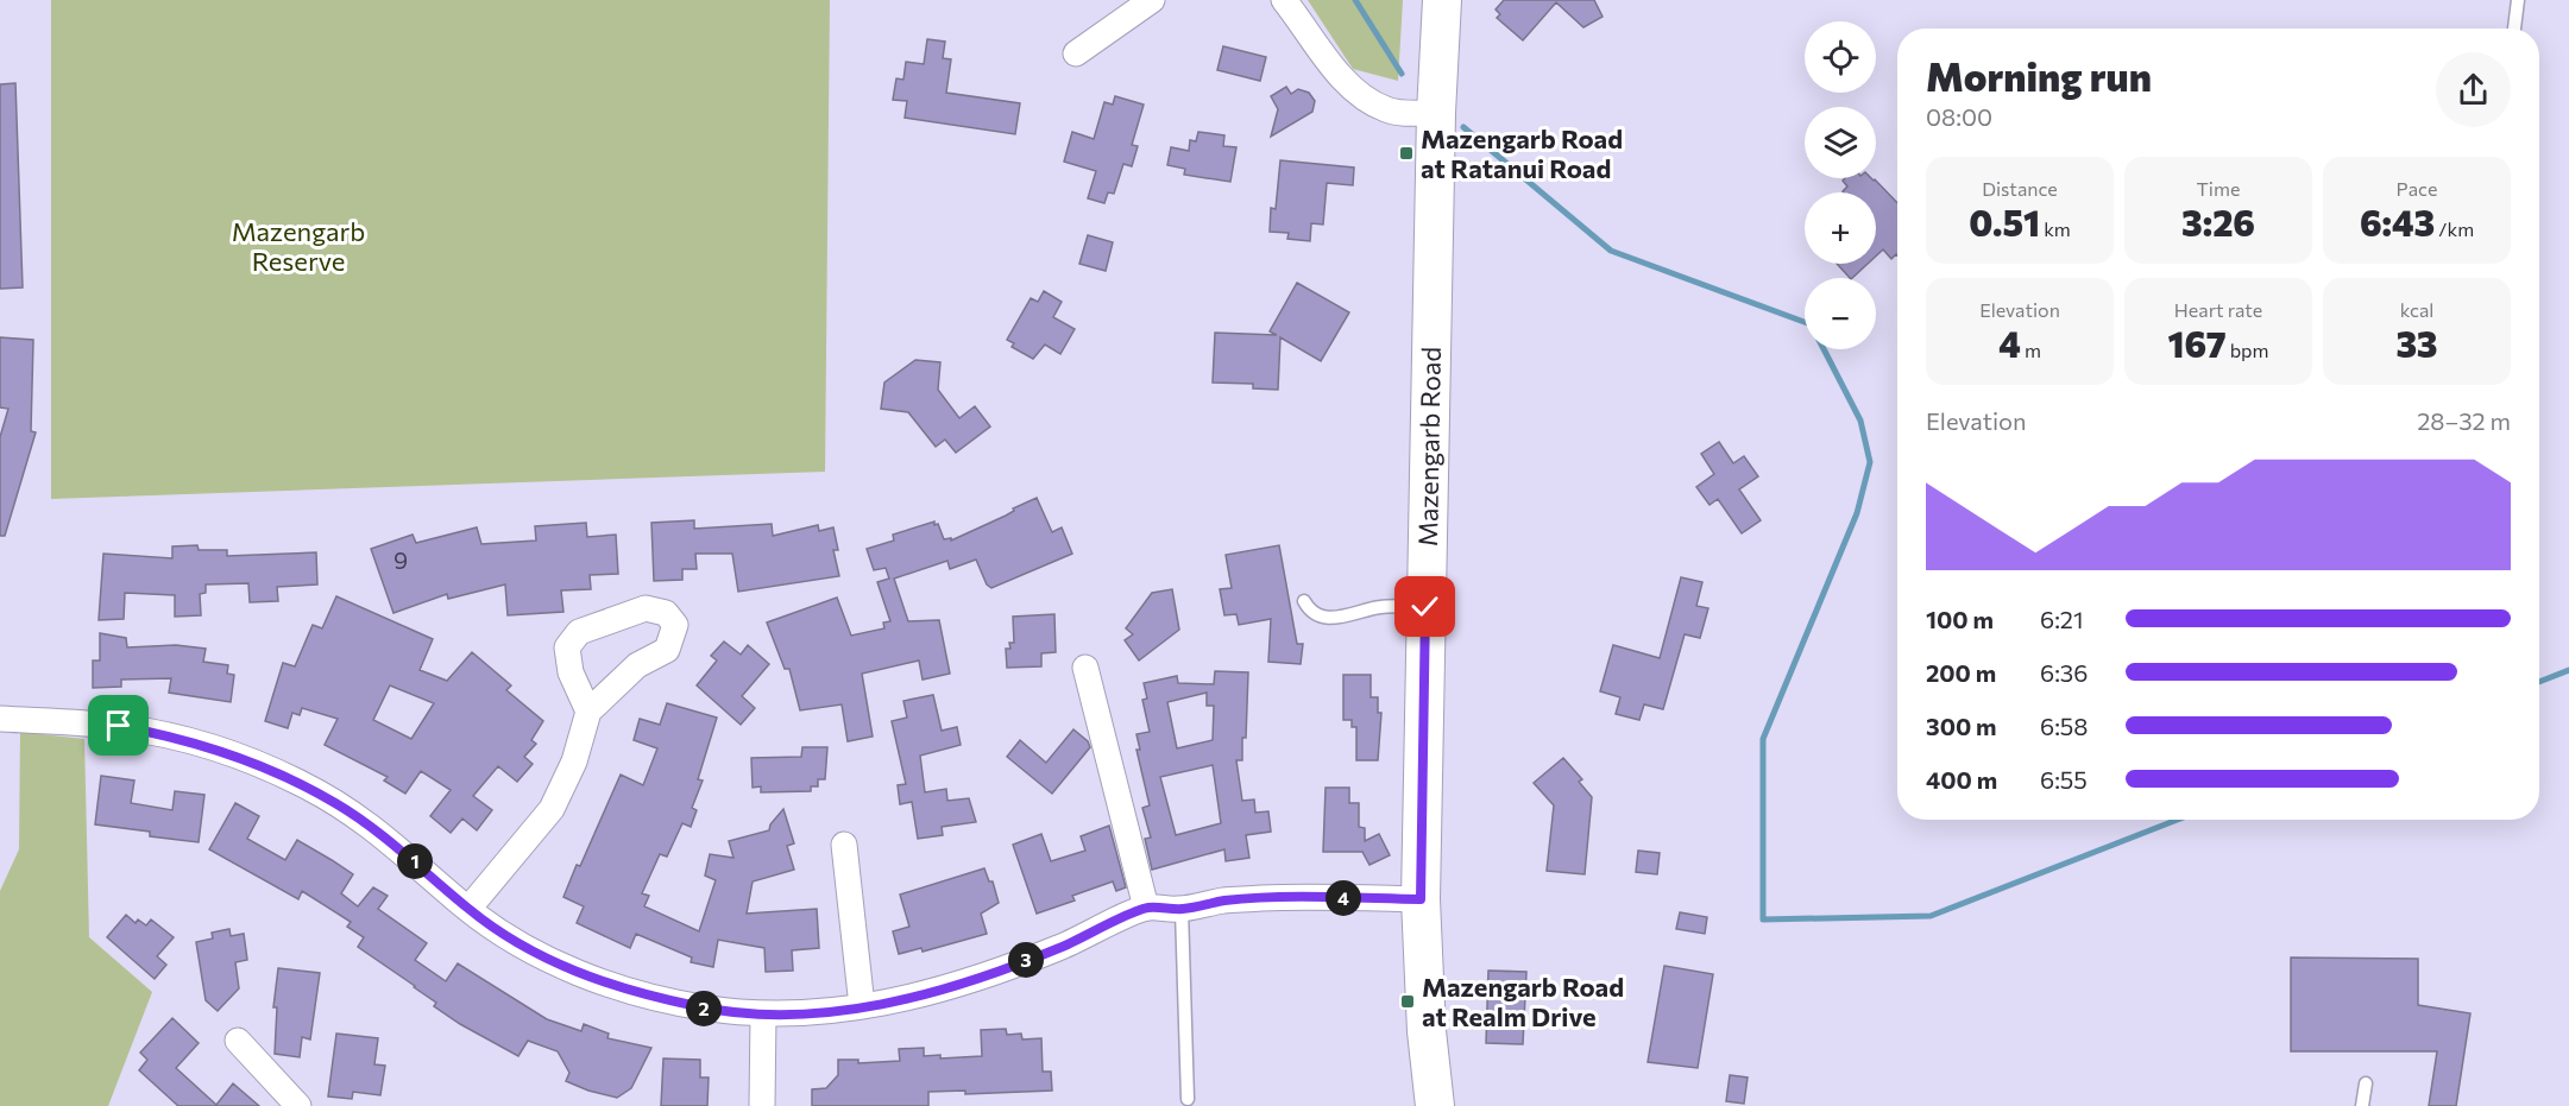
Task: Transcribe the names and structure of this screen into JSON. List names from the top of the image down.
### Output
{
  "streets": {
    "main road": ["Mazengarb Road"]
  },
  "parks": ["Mazengarb Reserve"],
  "places": {
    "transit": ["Mazengarb Road at Ratanui Road", "Mazengarb Road at Realm Drive"]
  },
  "house_numbers": ["9"],
  "page": {
    "map_buttons": ["+", "−"],
    "heading": ["Morning run", "08:00"],
    "stats": [
      ["Distance", "0.51 km"],
      ["Time", "3:26"],
      ["Pace", "6:43 /km"],
      ["Elevation", "4 m"],
      ["Heart rate", "167 bpm"],
      ["kcal", "33"]
    ],
    "chart": ["Elevation", "28–32 m"],
    "list": [
      {
        "name": "100 m",
        "note": "6:21"
      },
      {
        "name": "200 m",
        "note": "6:36"
      },
      {
        "name": "300 m",
        "note": "6:58"
      },
      {
        "name": "400 m",
        "note": "6:55"
      }
    ],
    "pins": [
      "1",
      "4",
      "3",
      "2"
    ]
  }
}
